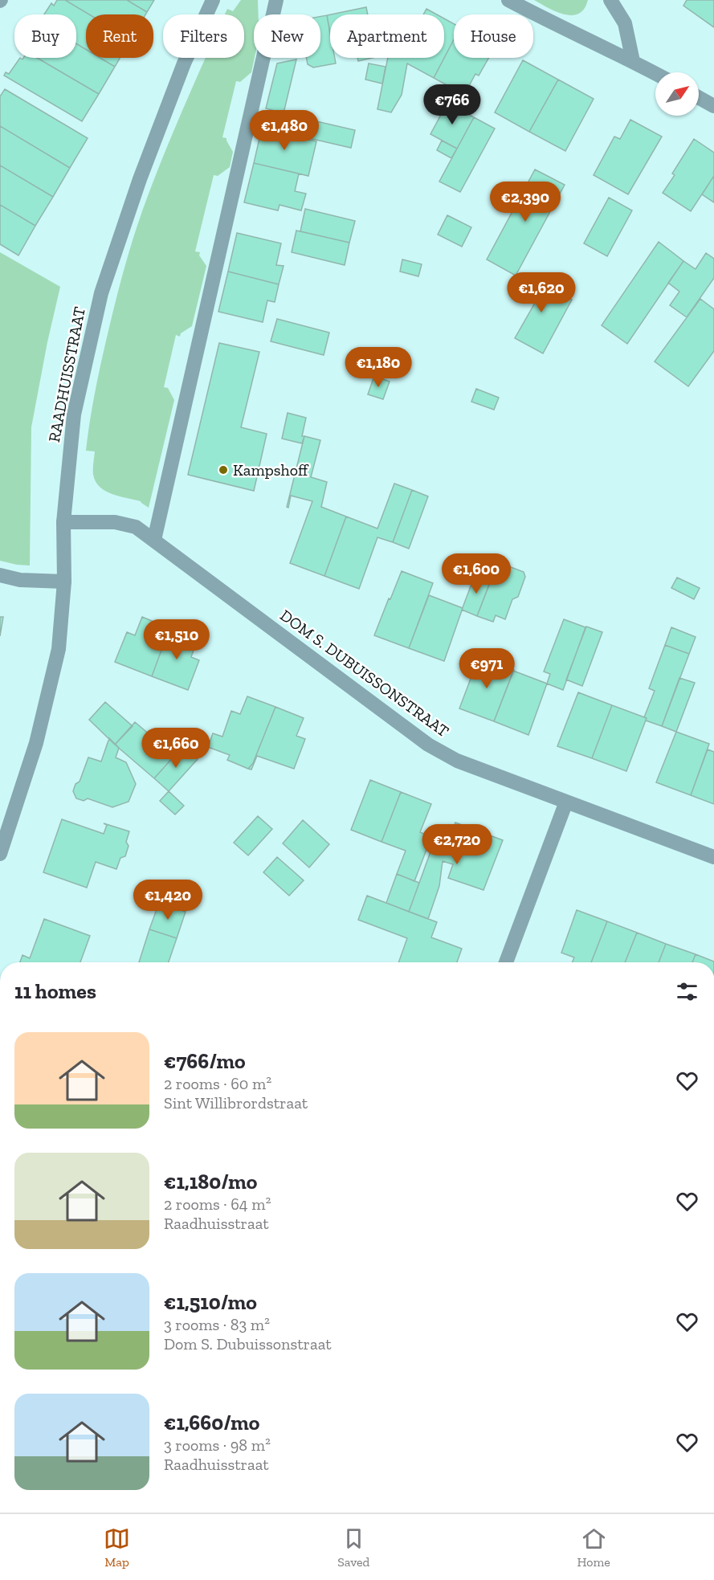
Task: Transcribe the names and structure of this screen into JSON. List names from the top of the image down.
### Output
{
  "streets": {
    "street": ["RAADHUISSTRAAT", "DOM S. DUBUISSONSTRAAT"]
  },
  "crossings": [
    ["RAADHUISSTRAAT", "DOM S. DUBUISSONSTRAAT"]
  ],
  "places": ["Kampshoff"],
  "north": "top right",
  "page": {
    "chip": [
      "Buy",
      "Rent",
      "Filters",
      "New",
      "Apartment",
      "House"
    ],
    "price": [
      "€766",
      "€1,480",
      "€2,390",
      "€1,620",
      "€1,180",
      "€1,600",
      "€1,510",
      "€971",
      "€1,660",
      "€2,720",
      "€1,420"
    ],
    "heading": "11 homes",
    "list": [
      {
        "name": "€766/mo",
        "note": "2 rooms · 60 m² · Sint Willibrordstraat"
      },
      {
        "name": "€1,180/mo",
        "note": "2 rooms · 64 m² · Raadhuisstraat"
      },
      {
        "name": "€1,510/mo",
        "note": "3 rooms · 83 m² · Dom S. Dubuissonstraat"
      },
      {
        "name": "€1,660/mo",
        "note": "3 rooms · 98 m² · Raadhuisstraat"
      }
    ],
    "tabs": ["Map", "Saved", "Home"]
  }
}
